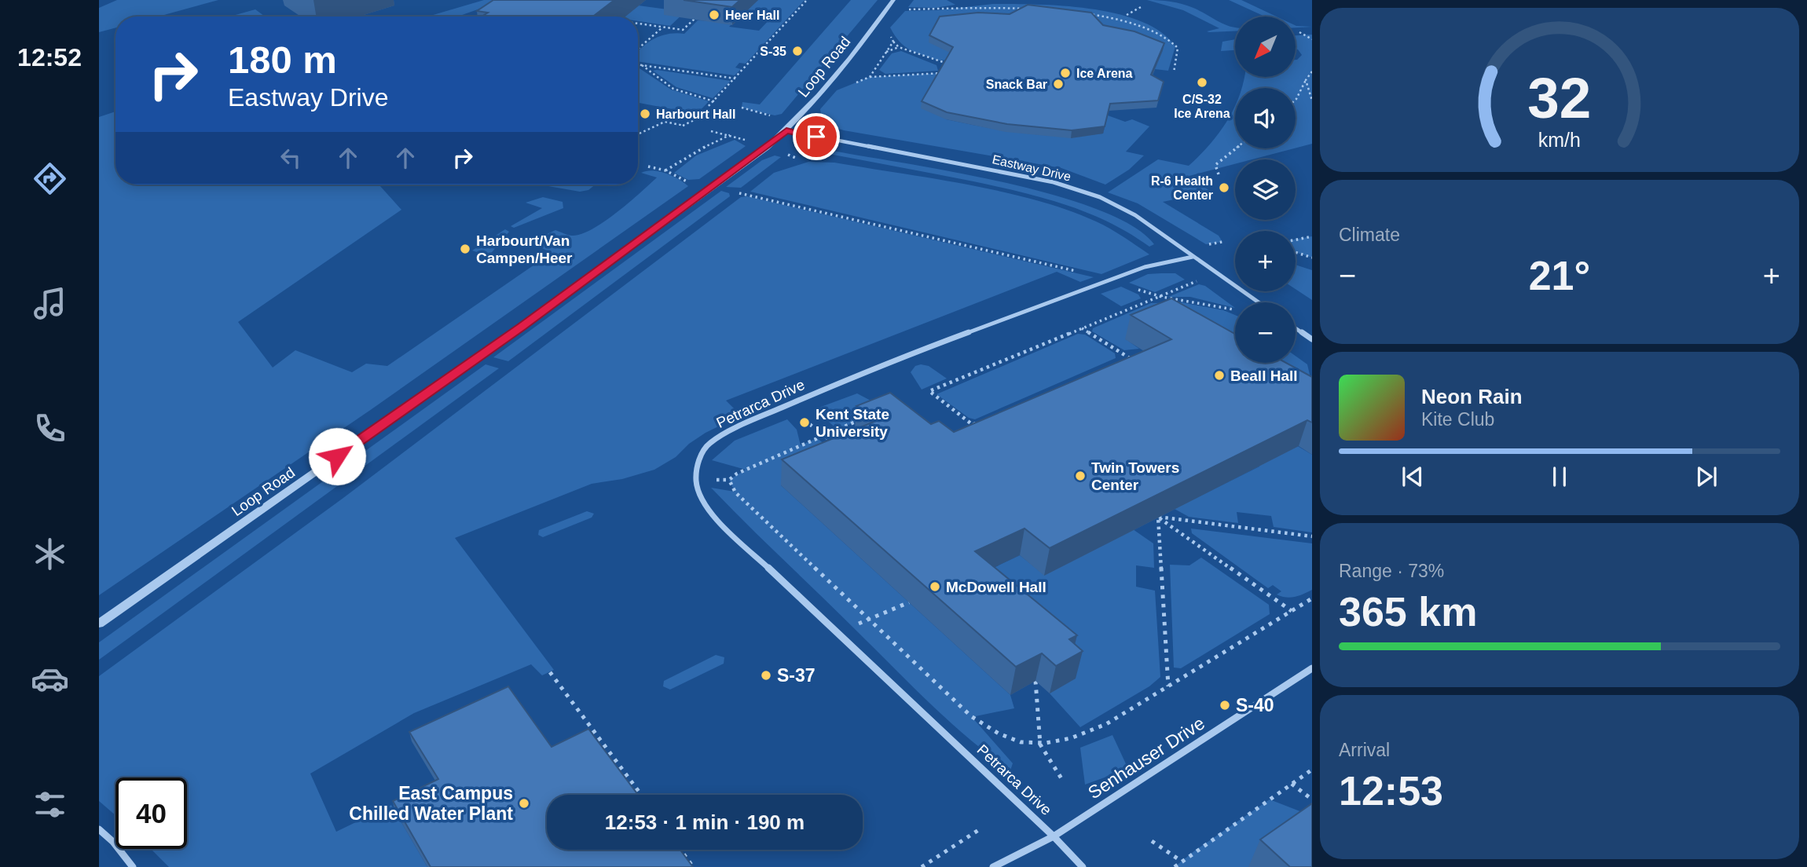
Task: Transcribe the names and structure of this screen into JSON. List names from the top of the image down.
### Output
{
  "streets": {
    "street": [
      "Loop Road",
      "Eastway Drive",
      "Petrarca Drive",
      "Senhauser Drive"
    ]
  },
  "crossings": [
    ["Loop Road", "Eastway Drive"],
    ["Eastway Drive", "Petrarca Drive"],
    ["Petrarca Drive", "Senhauser Drive"]
  ],
  "places": [
    "Heer Hall",
    "S-35",
    "Ice Arena",
    "C/S-32 Ice Arena",
    "Snack Bar",
    "Harbourt Hall",
    "R-6 Health Center",
    "Harbourt/Van Campen/Heer",
    "Beall Hall",
    "Kent State University",
    "Twin Towers Center",
    "McDowell Hall",
    "S-37",
    "S-40",
    "East Campus Chilled Water Plant"
  ],
  "north": "bottom left",
  "page": {
    "tabs": "12:52",
    "map_buttons": ["+", "−"],
    "turn": ["180 m", "Eastway Drive"],
    "tile": [
      "Climate",
      ["Range · 73%", "365 km"],
      ["Arrival", "12:53"]
    ],
    "heat": ["−", "21°", "+"],
    "song": ["Neon Rain", "Kite Club"],
    "limit": "40",
    "trip": "12:53 · 1 min · 190 m",
    "gauge": ["32", "km/h"]
  }
}
